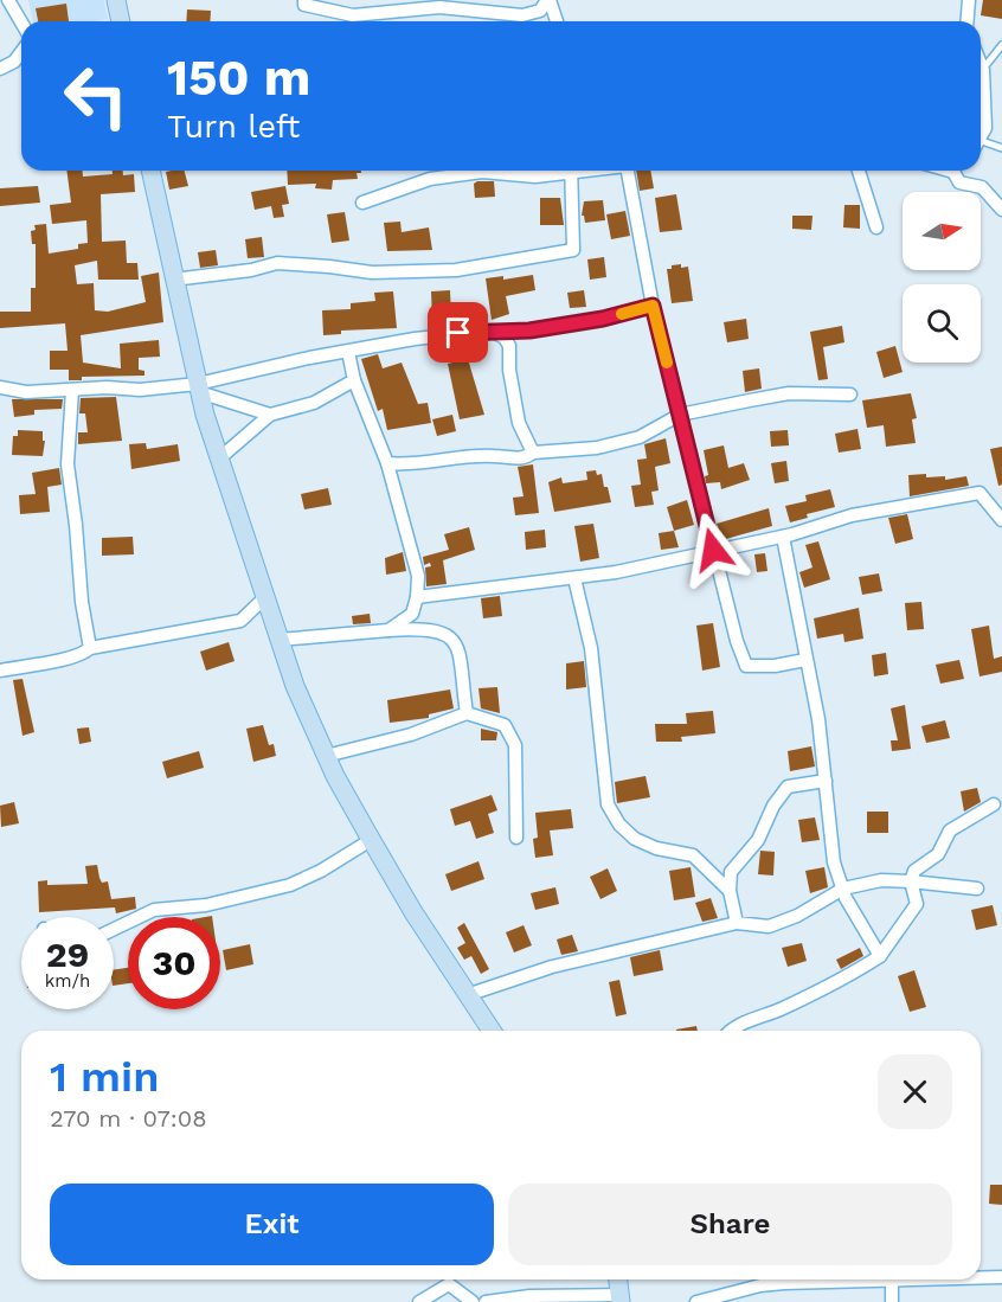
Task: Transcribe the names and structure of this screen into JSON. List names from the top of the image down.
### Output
{
  "north": "right",
  "page": {
    "turn": ["150 m", "Turn left"],
    "speed": "29 km/h",
    "limit": "30",
    "heading": ["1 min", "270 m · 07:08"],
    "buttons": ["Exit", "Share"]
  }
}
